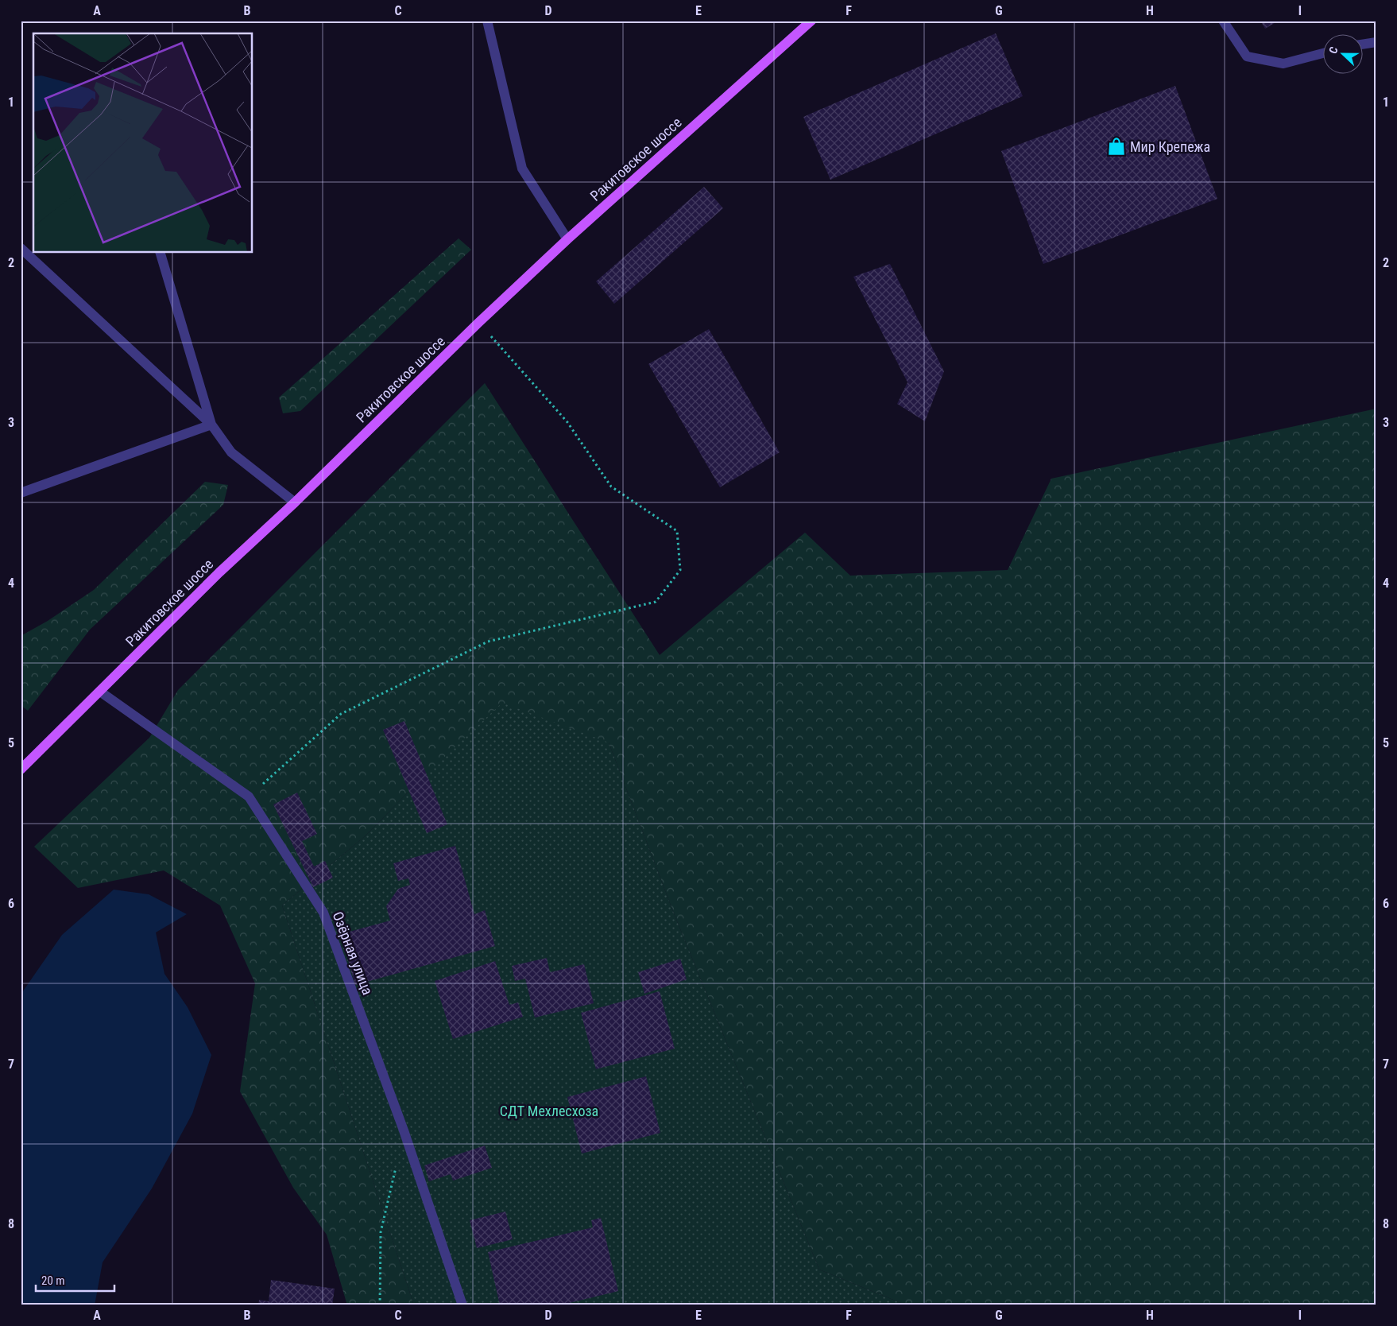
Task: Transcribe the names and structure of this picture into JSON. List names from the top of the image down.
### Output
{
  "streets": {
    "main road": ["Ракитовское шоссе"],
    "street": ["Озёрная улица"]
  },
  "crossings": [
    ["Ракитовское шоссе", "Озёрная улица"]
  ],
  "parks": ["СДТ Мехлесхоза"],
  "places": {
    "shop": ["Мир Крепежа"]
  },
  "scale_bar": "20 m",
  "north": "left",
  "grid": {
    "columns": [
      "A",
      "B",
      "C",
      "D",
      "E",
      "F",
      "G",
      "H",
      "I"
    ],
    "rows": [
      "1",
      "2",
      "3",
      "4",
      "5",
      "6",
      "7",
      "8"
    ]
  }
}
